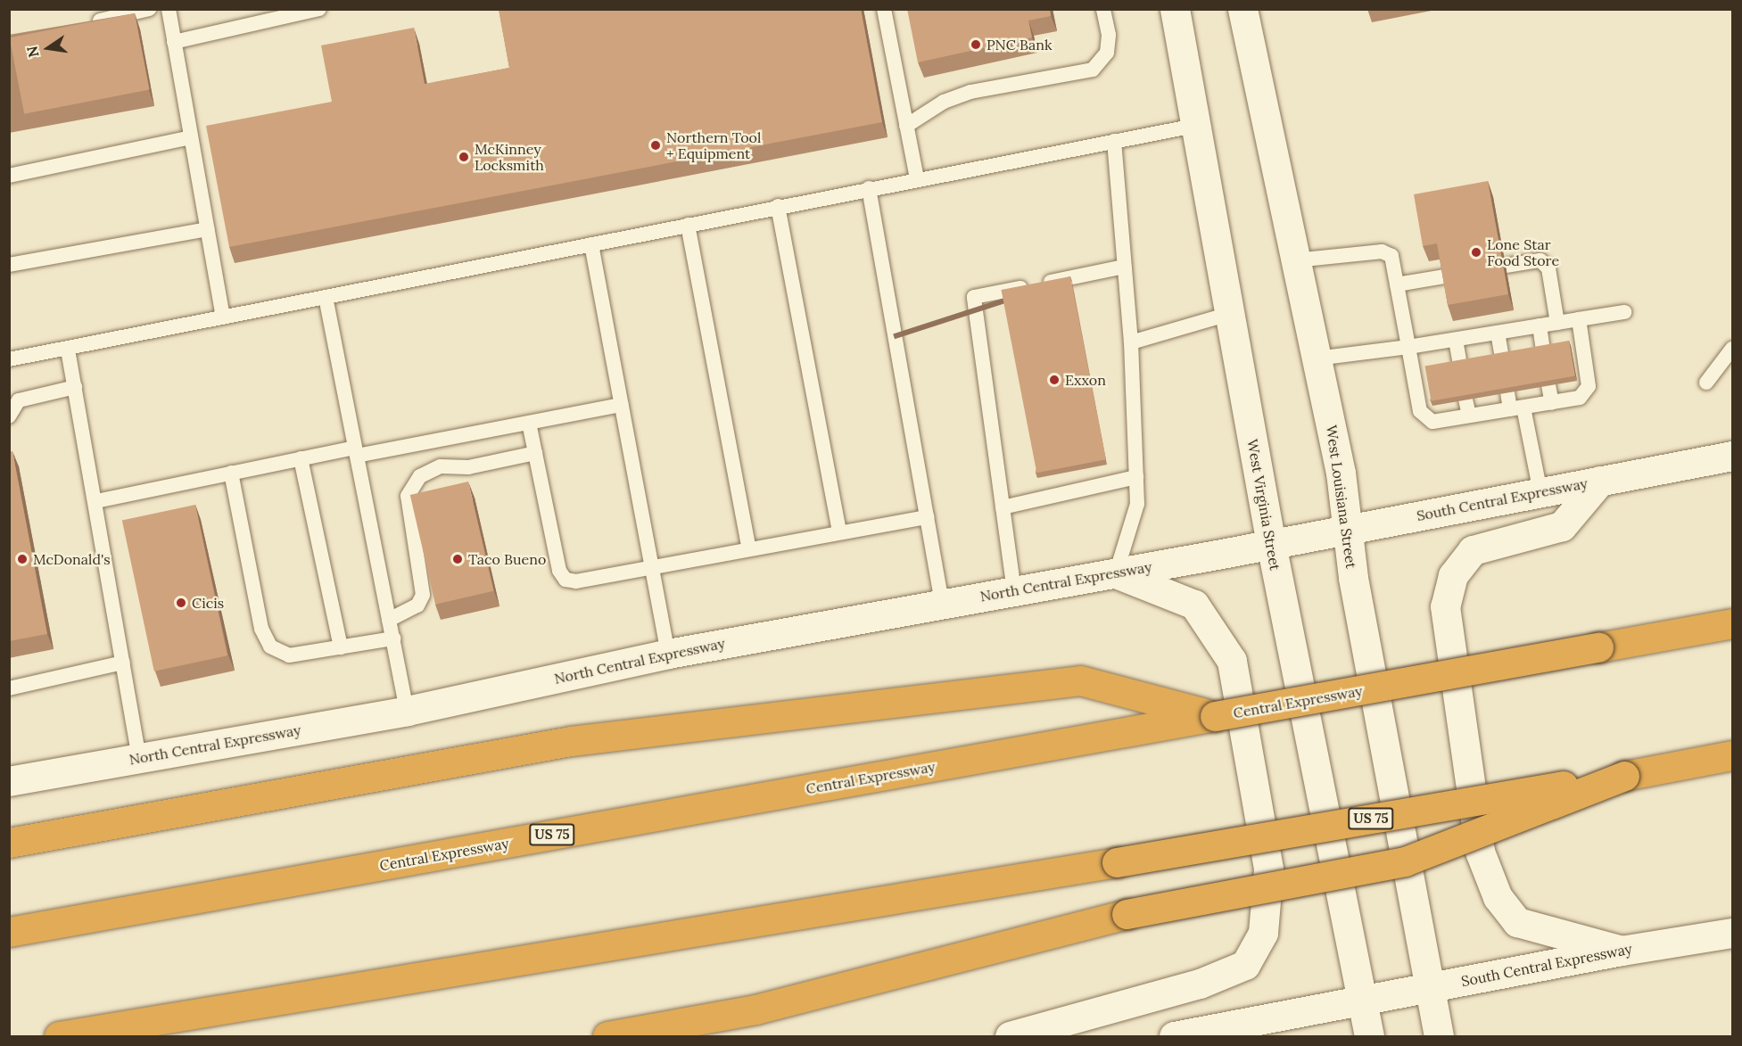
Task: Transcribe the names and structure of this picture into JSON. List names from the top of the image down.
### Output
{
  "streets": {
    "highway": ["Central Expressway", "US 75"],
    "main road": [
      "West Louisiana Street",
      "South Central Expressway",
      "West Virginia Street",
      "North Central Expressway"
    ]
  },
  "crossings": [
    ["West Louisiana Street", "South Central Expressway"],
    ["South Central Expressway", "West Virginia Street"],
    ["South Central Expressway", "North Central Expressway"],
    ["West Virginia Street", "North Central Expressway"]
  ],
  "places": [
    "PNC Bank",
    "Northern Tool + Equipment",
    "McKinney Locksmith",
    "Lone Star Food Store",
    "Exxon",
    "McDonald's",
    "Taco Bueno",
    "Cicis"
  ],
  "north": "left"
}
